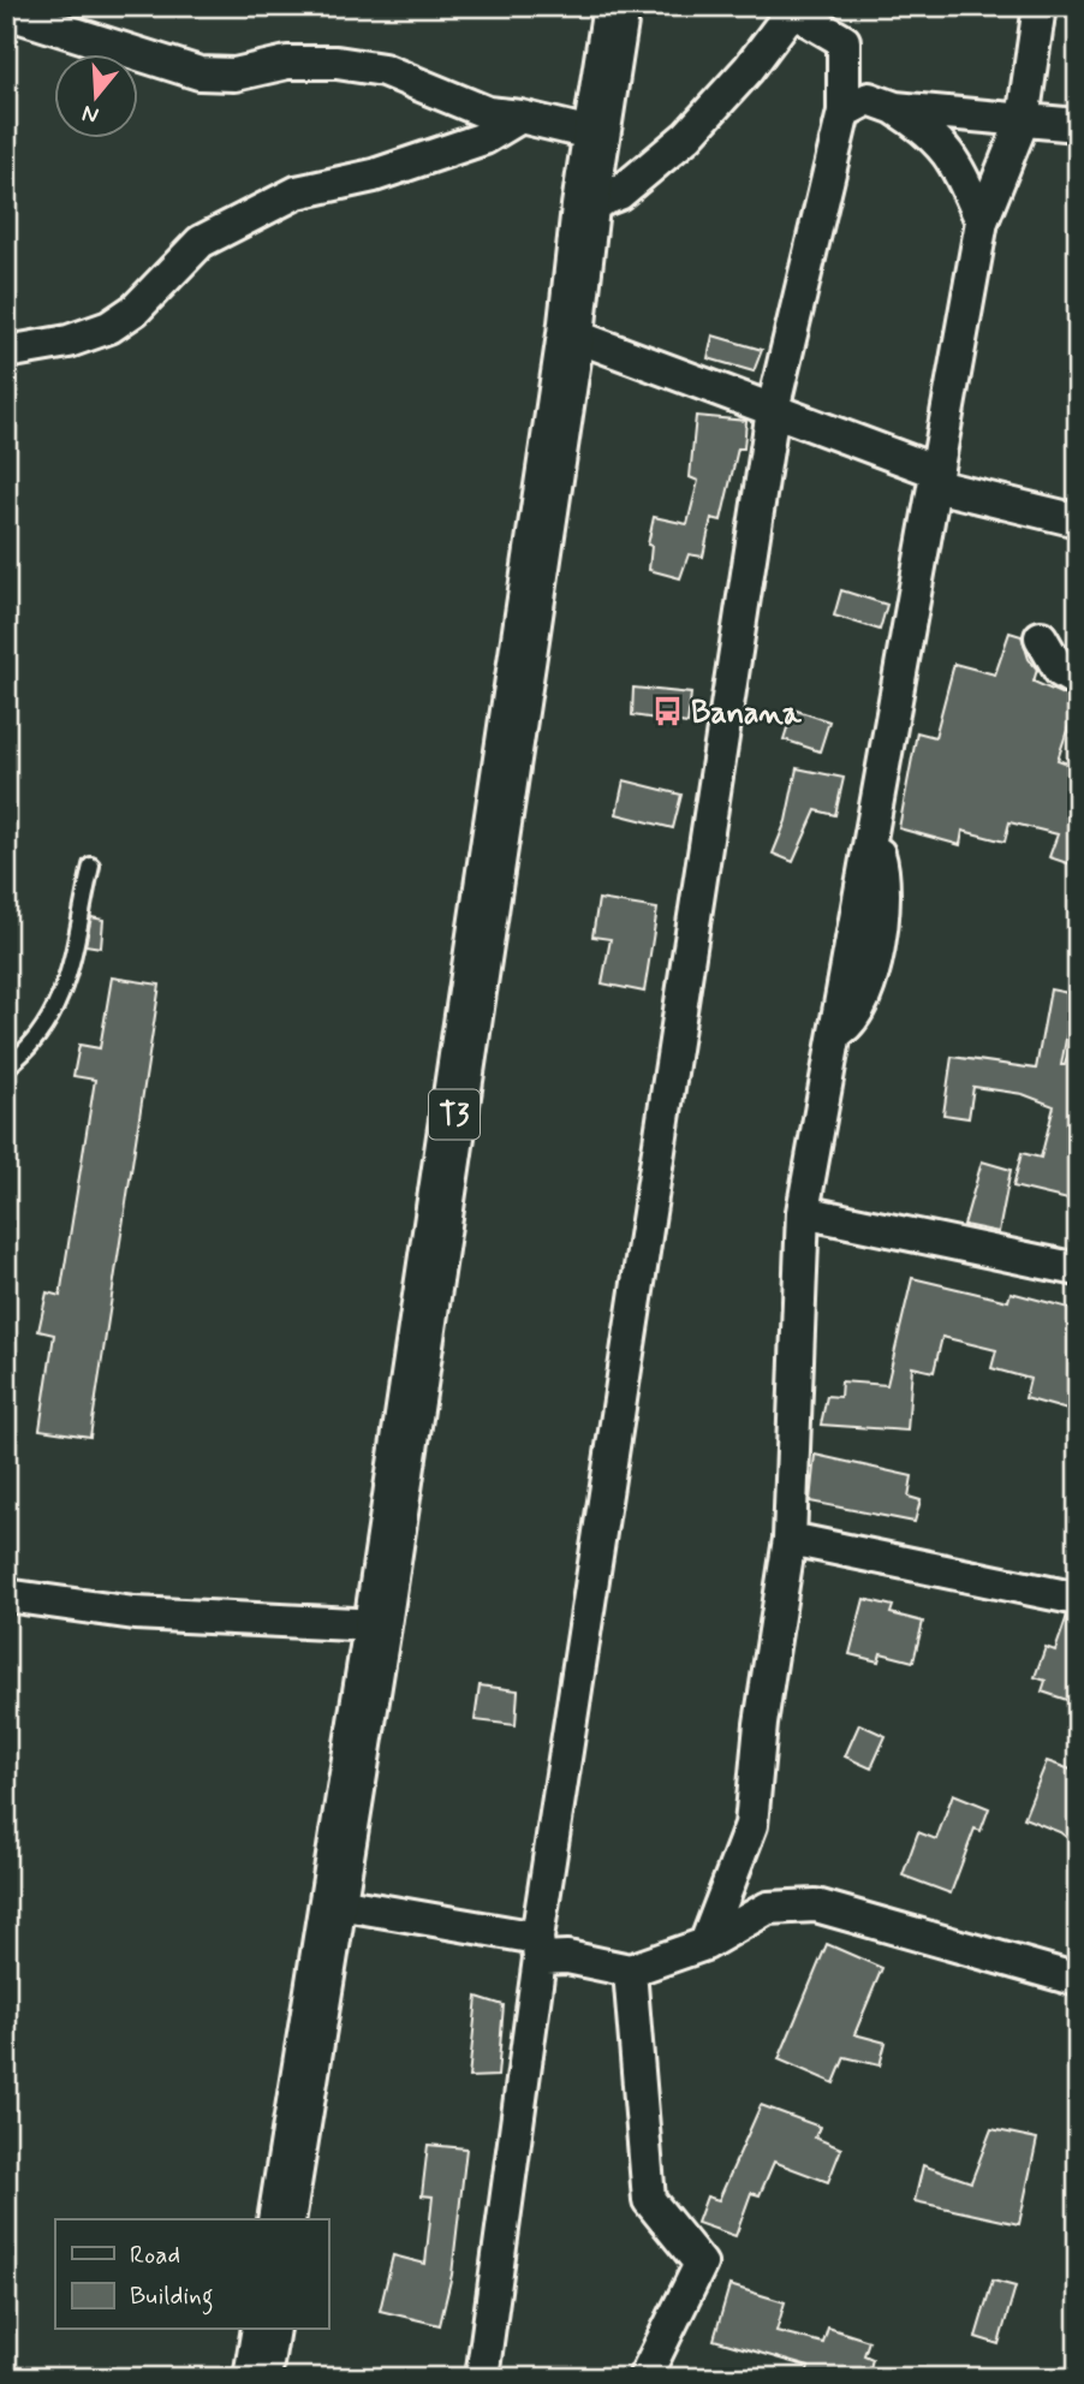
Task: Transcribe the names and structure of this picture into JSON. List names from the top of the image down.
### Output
{
  "streets": {
    "highway": ["T3"]
  },
  "places": {
    "bus stop": ["Banana"]
  },
  "legend": ["Road", "Building"],
  "north": "bottom"
}
